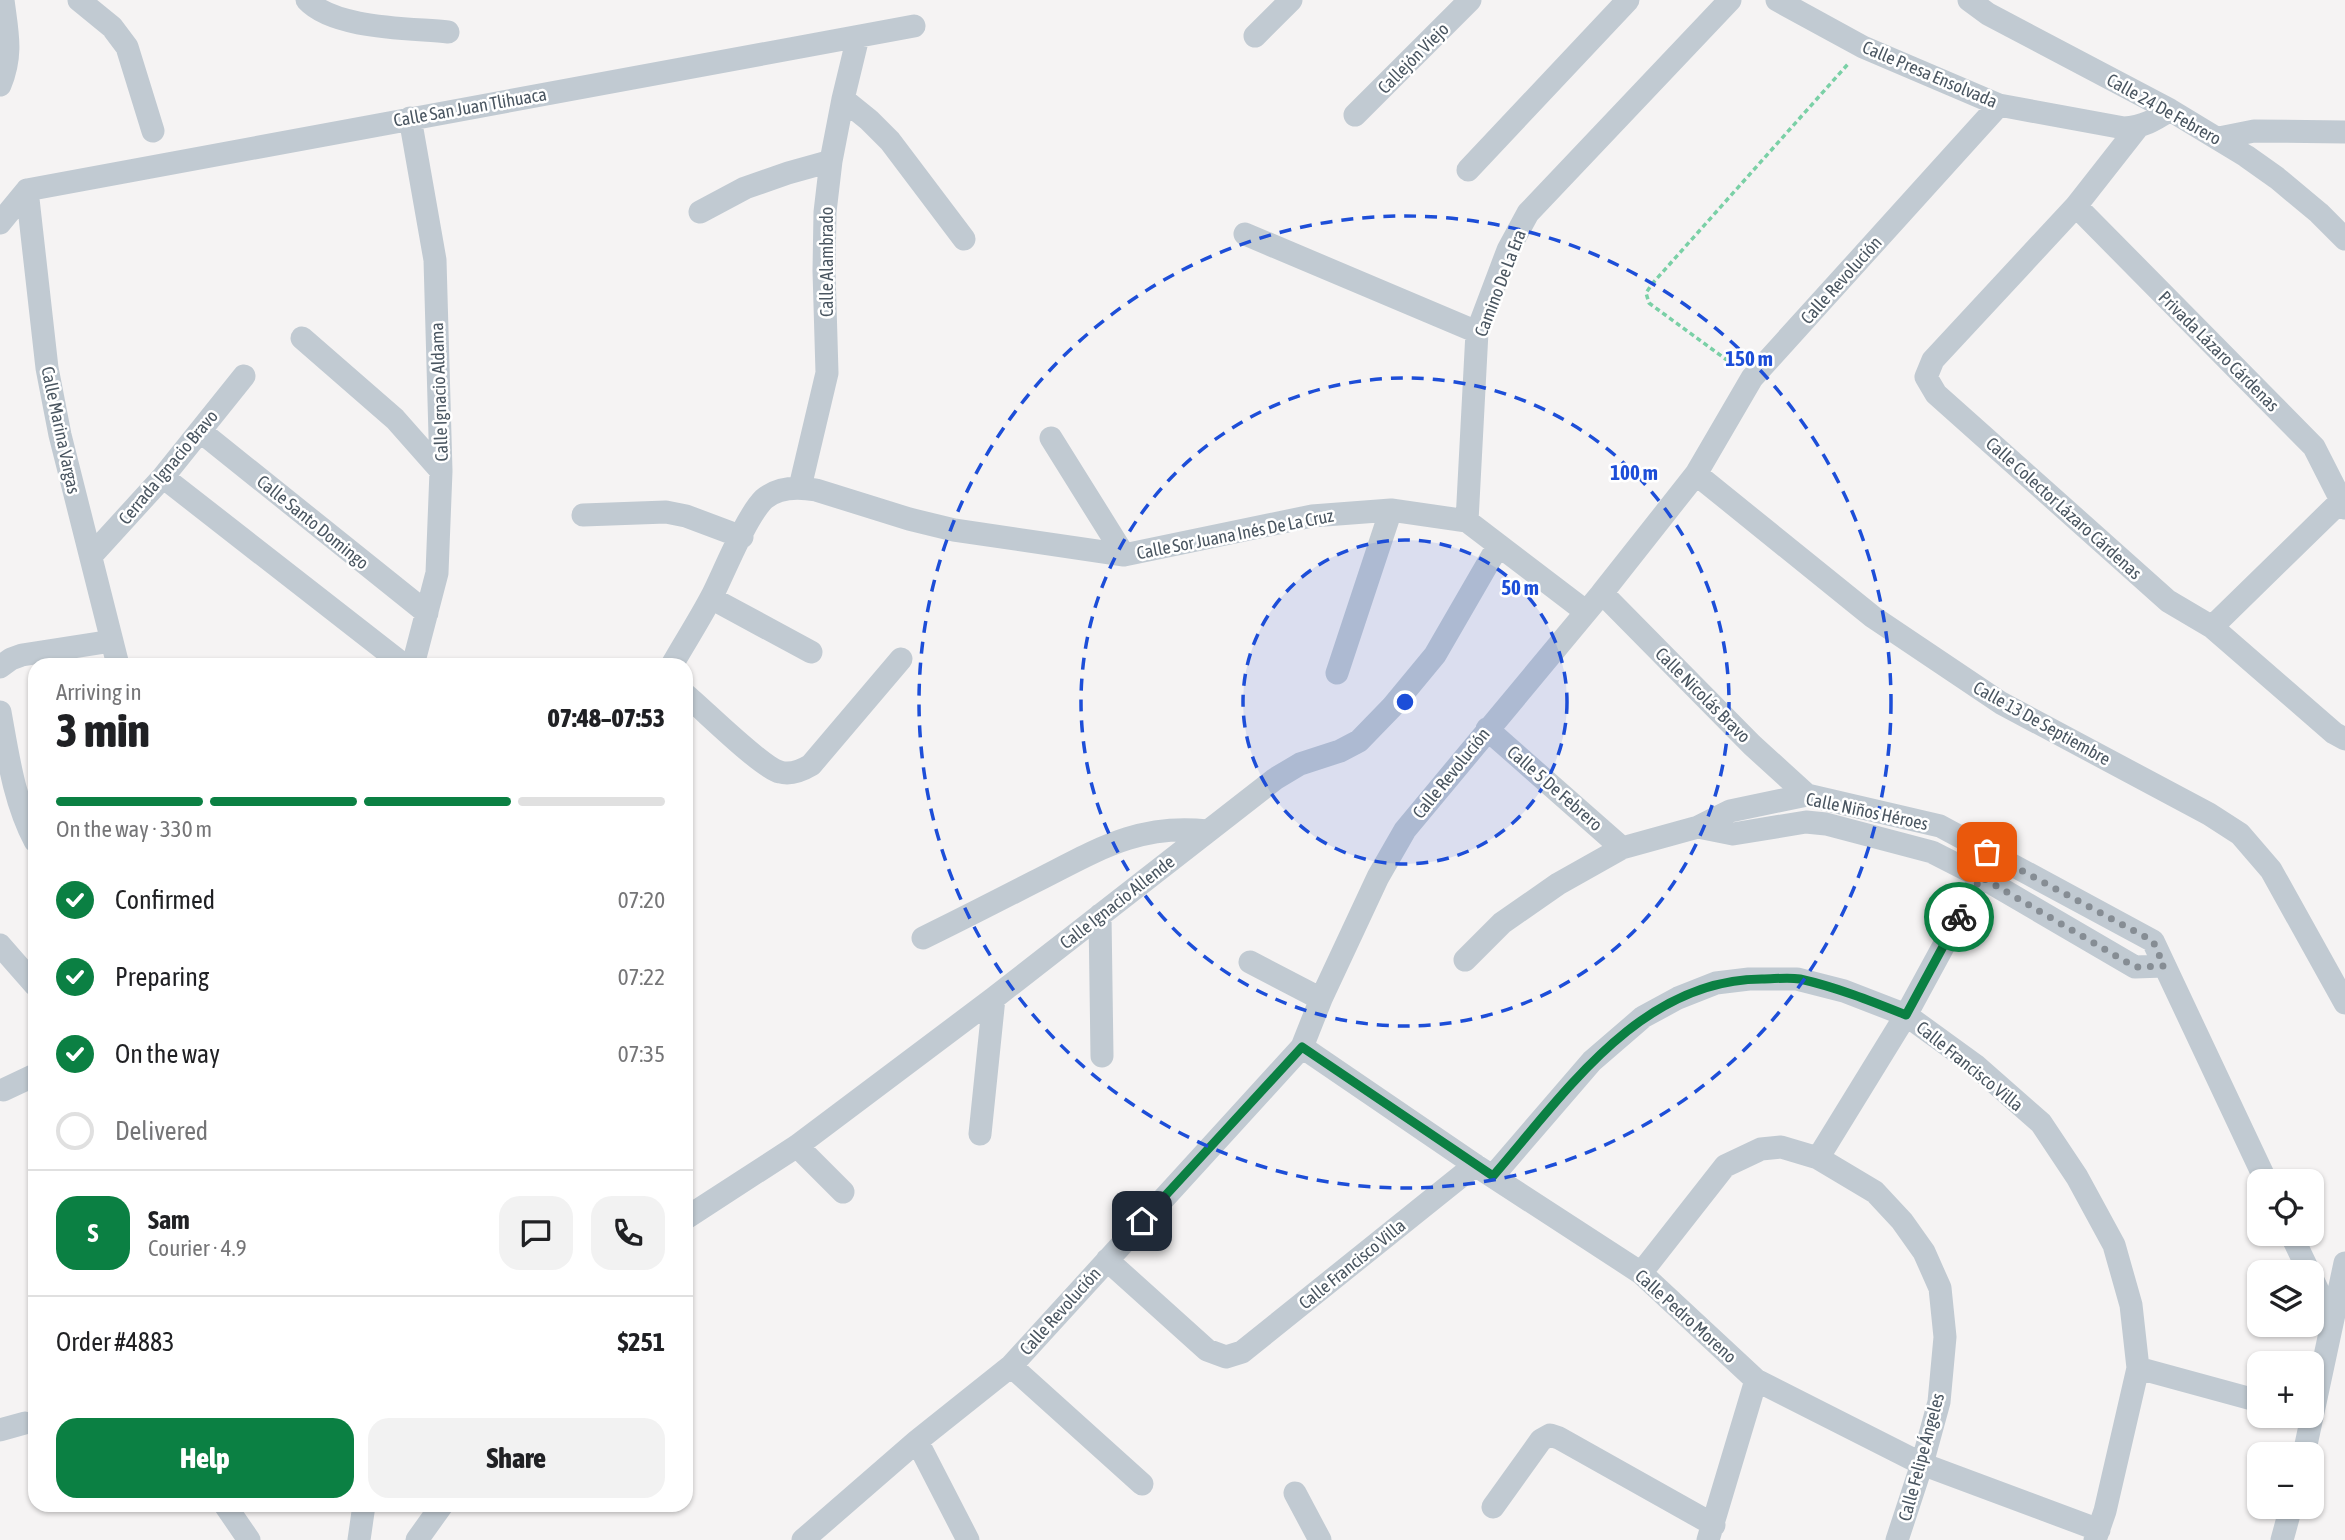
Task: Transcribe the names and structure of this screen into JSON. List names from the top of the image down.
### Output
{
  "streets": {
    "street": [
      "Callejón Viejo",
      "Calle Presa Ensolvada",
      "Calle San Juan Tlihuaca",
      "Calle 24 De Febrero",
      "Calle Alambrado",
      "Calle Revolución",
      "Camino De La Era",
      "Privada Lázaro Cárdenas",
      "Calle Ignacio Aldama",
      "Calle Marina Vargas",
      "Cerrada Ignacio Bravo",
      "Calle Colector Lázaro Cárdenas",
      "Calle Santo Domingo",
      "Calle Sor Juana Inés De La Cruz",
      "Calle Nicolás Bravo",
      "Calle 13 De Septiembre",
      "Calle 5 De Febrero",
      "Calle Niños Héroes",
      "Calle Ignacio Allende",
      "Calle Francisco Villa",
      "Calle Pedro Moreno",
      "Calle Felipe Ángeles"
    ]
  },
  "crossings": [
    ["Calle Presa Ensolvada", "Calle Revolución"],
    ["Calle San Juan Tlihuaca", "Calle Alambrado"],
    ["Calle San Juan Tlihuaca", "Calle Ignacio Aldama"],
    ["Calle San Juan Tlihuaca", "Calle Marina Vargas"],
    ["Calle Alambrado", "Calle Sor Juana Inés De La Cruz"],
    ["Calle Revolución", "Calle Nicolás Bravo"],
    ["Calle Revolución", "Calle 13 De Septiembre"],
    ["Calle Revolución", "Calle 5 De Febrero"],
    ["Calle Revolución", "Calle Francisco Villa"],
    ["Calle Revolución", "Calle Pedro Moreno"],
    ["Camino De La Era", "Calle Sor Juana Inés De La Cruz"],
    ["Privada Lázaro Cárdenas", "Calle Colector Lázaro Cárdenas"],
    ["Calle Ignacio Aldama", "Calle Santo Domingo"],
    ["Calle Marina Vargas", "Cerrada Ignacio Bravo"],
    ["Cerrada Ignacio Bravo", "Calle Santo Domingo"],
    ["Calle Nicolás Bravo", "Calle Niños Héroes"],
    ["Calle 5 De Febrero", "Calle Niños Héroes"],
    ["Calle Francisco Villa", "Calle Pedro Moreno"],
    ["Calle Pedro Moreno", "Calle Felipe Ángeles"]
  ],
  "page": {
    "heading": ["3 min", "Arriving in", "07:48–07:53"],
    "panel": [
      "Sam",
      "Courier · 4.9",
      "Order #4883",
      "$251"
    ],
    "bar": "On the way · 330 m",
    "list": [
      ["Confirmed", "07:20"],
      ["Preparing", "07:22"],
      ["On the way", "07:35"],
      "Delivered"
    ],
    "map_buttons": ["+", "−"],
    "round": "S",
    "buttons": ["Help", "Share"]
  },
  "rings": ["150 m", "100 m", "50 m"]
}
